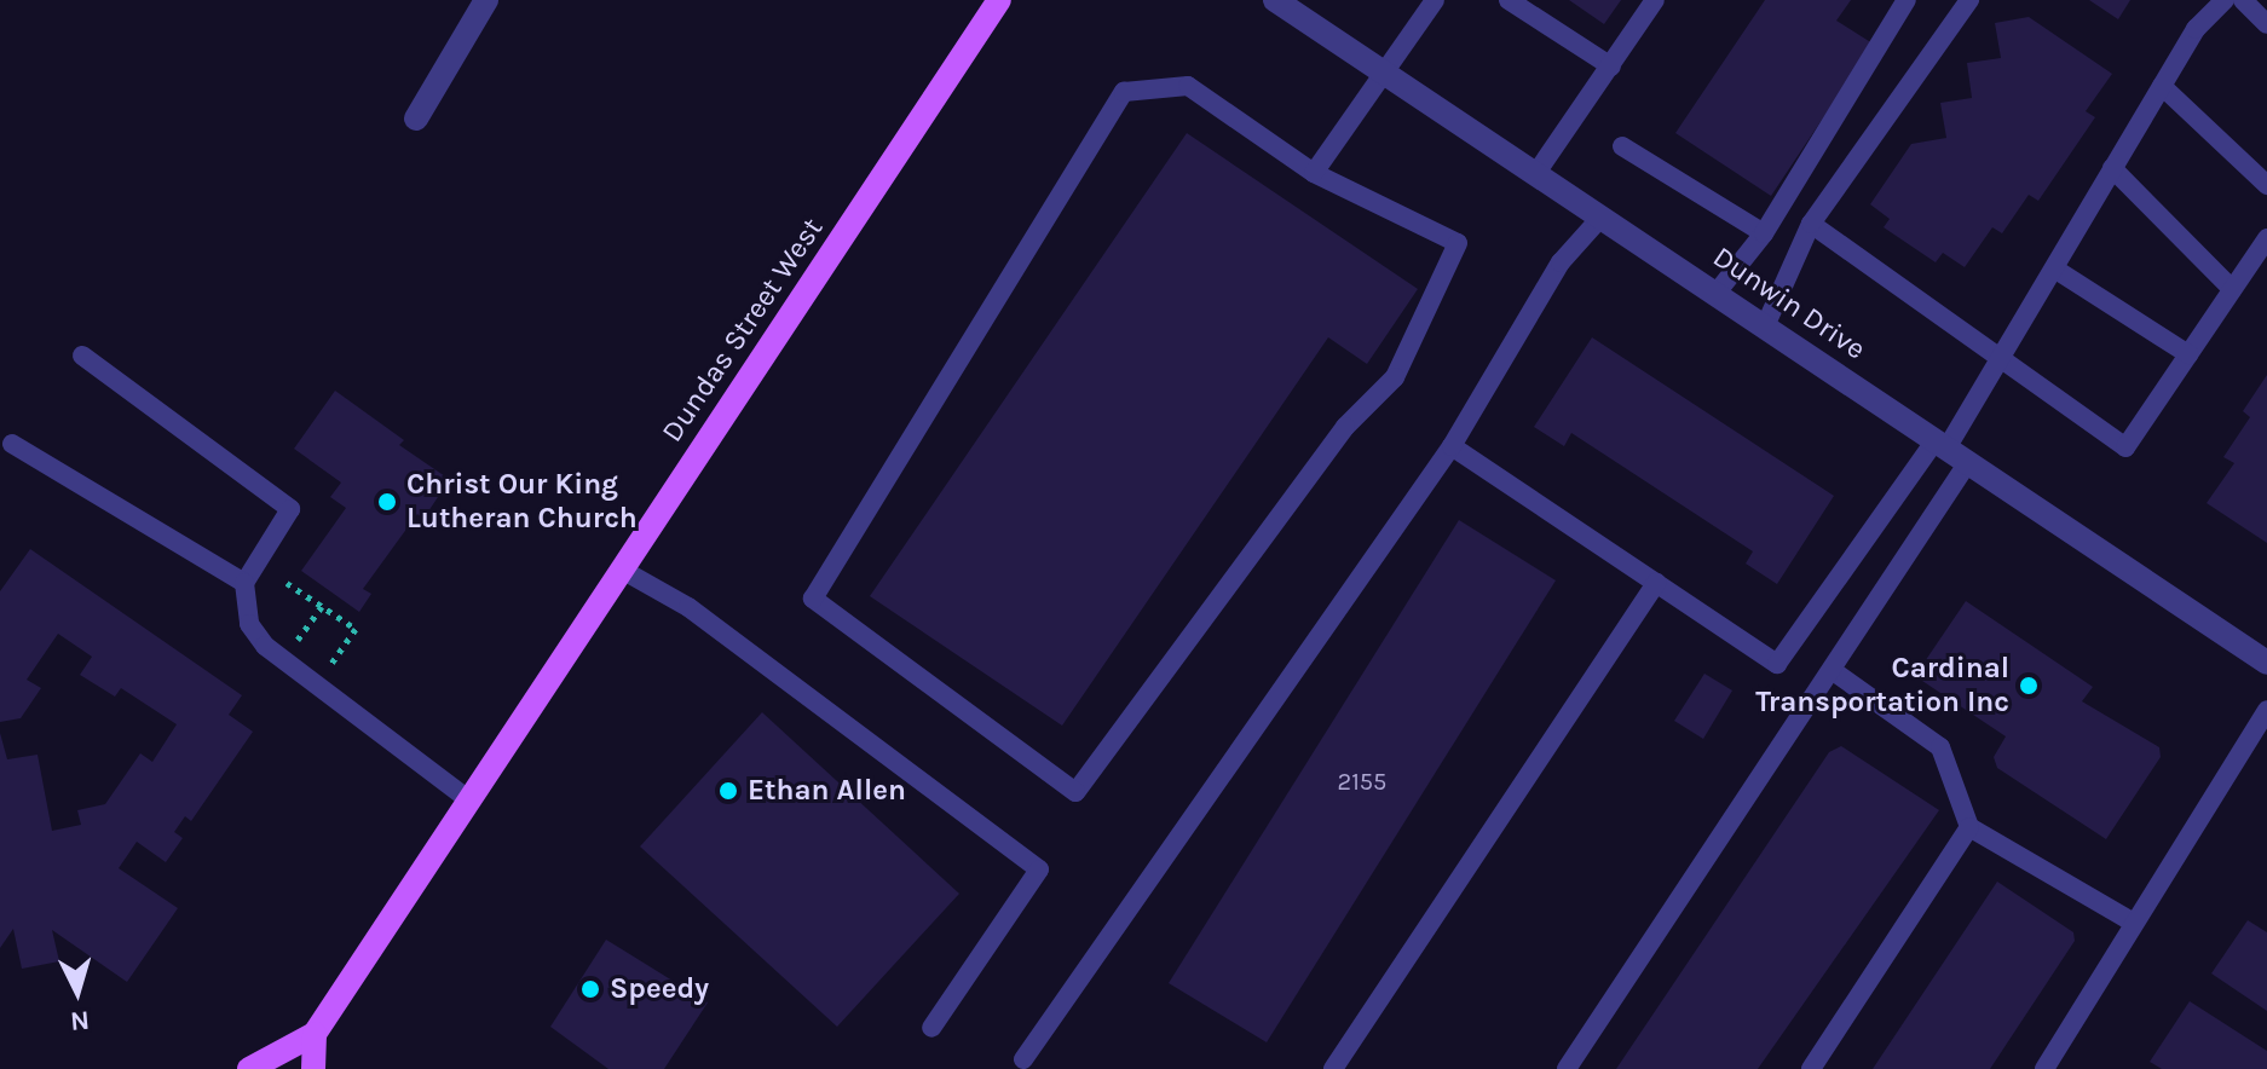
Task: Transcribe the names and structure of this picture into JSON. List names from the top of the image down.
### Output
{
  "streets": {
    "main road": ["Dundas Street West"],
    "street": ["Dunwin Drive"]
  },
  "places": [
    "Christ Our King Lutheran Church",
    "Cardinal Transportation Inc",
    "Ethan Allen",
    "Speedy"
  ],
  "house_numbers": ["2155"],
  "north": "bottom"
}
